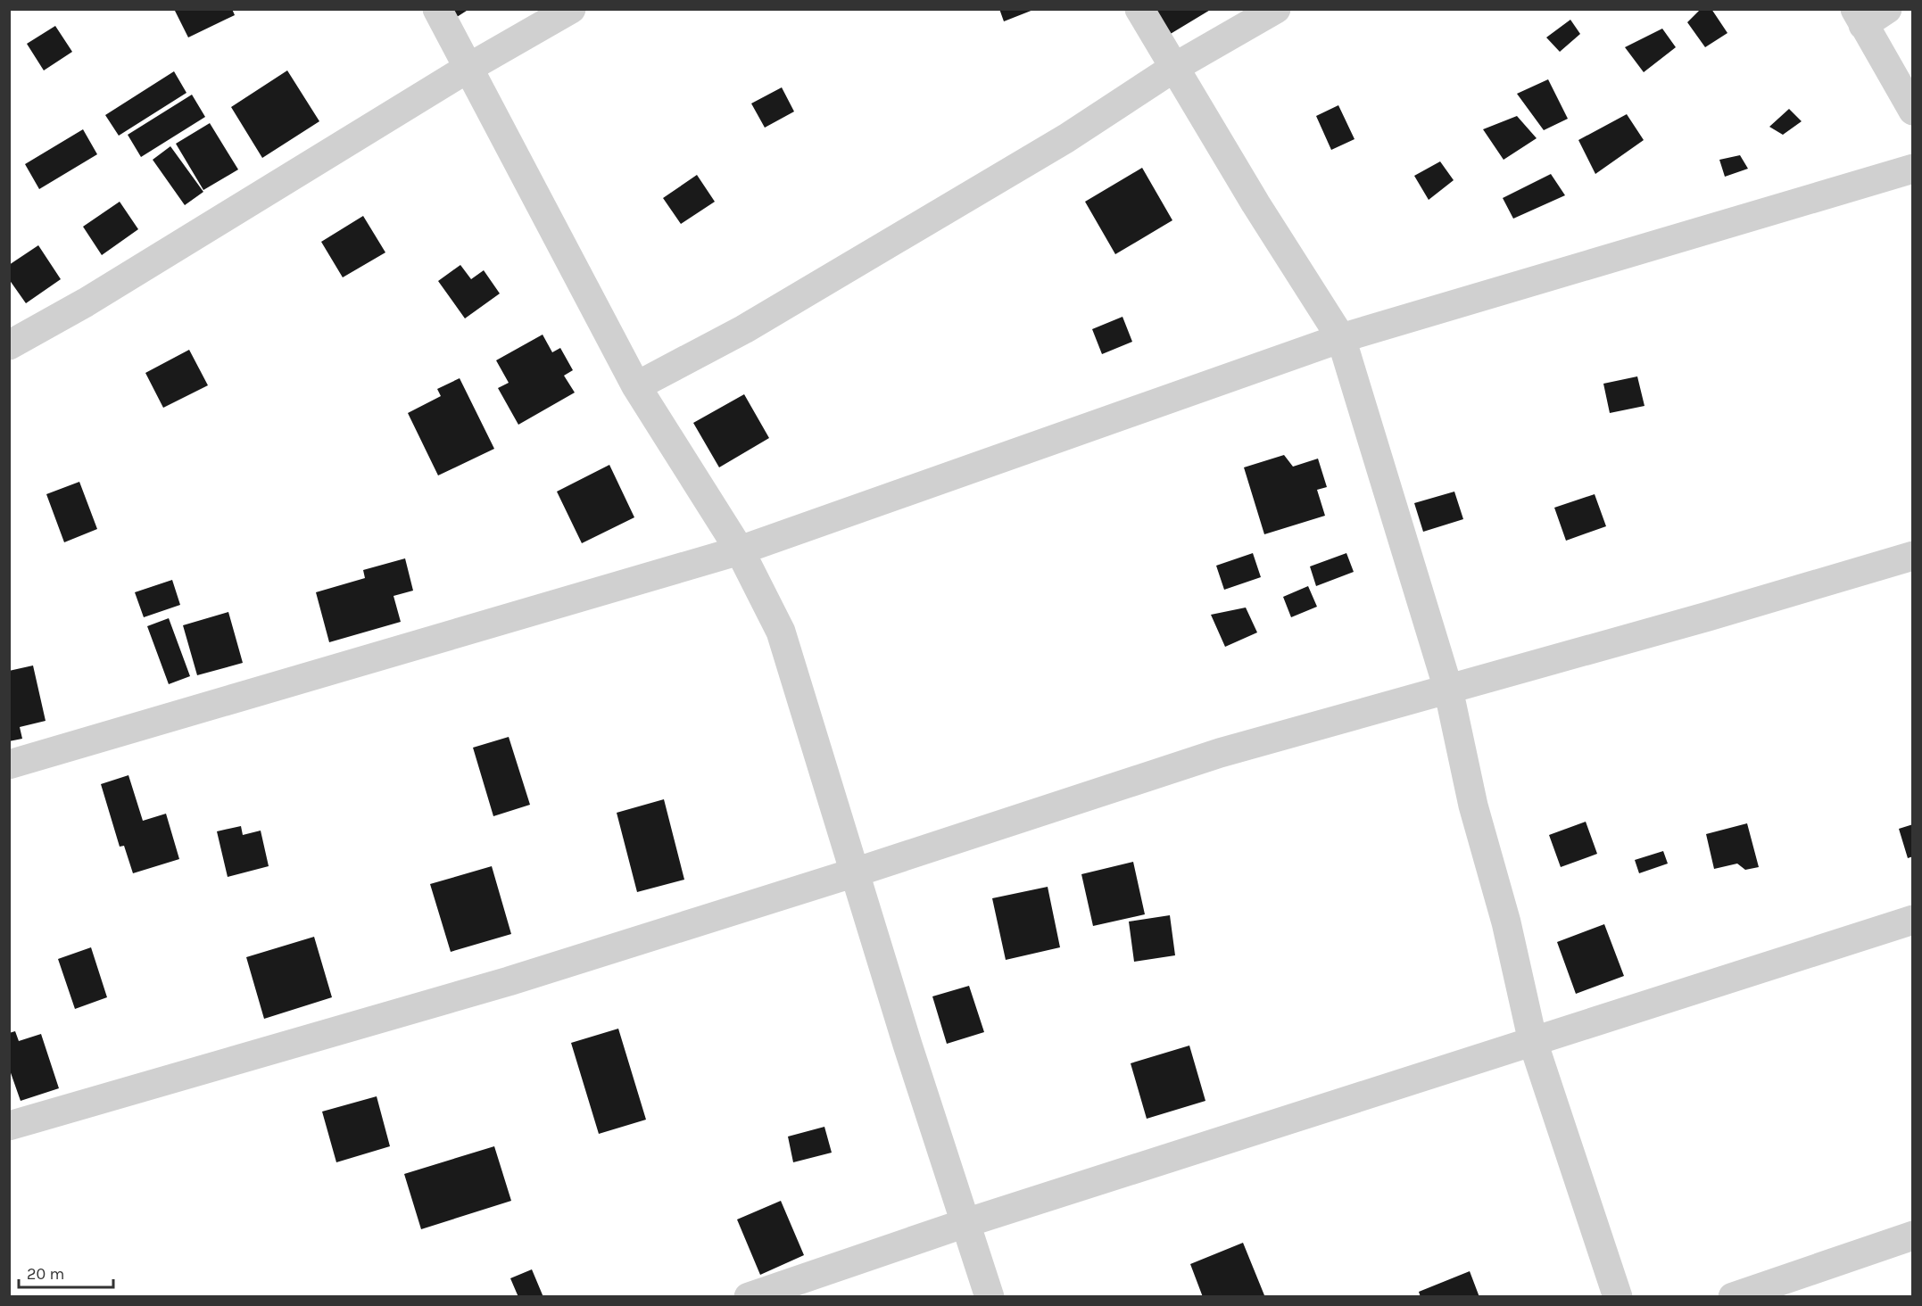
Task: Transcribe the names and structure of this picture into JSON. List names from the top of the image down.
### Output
{
  "scale_bar": "20 m"
}
